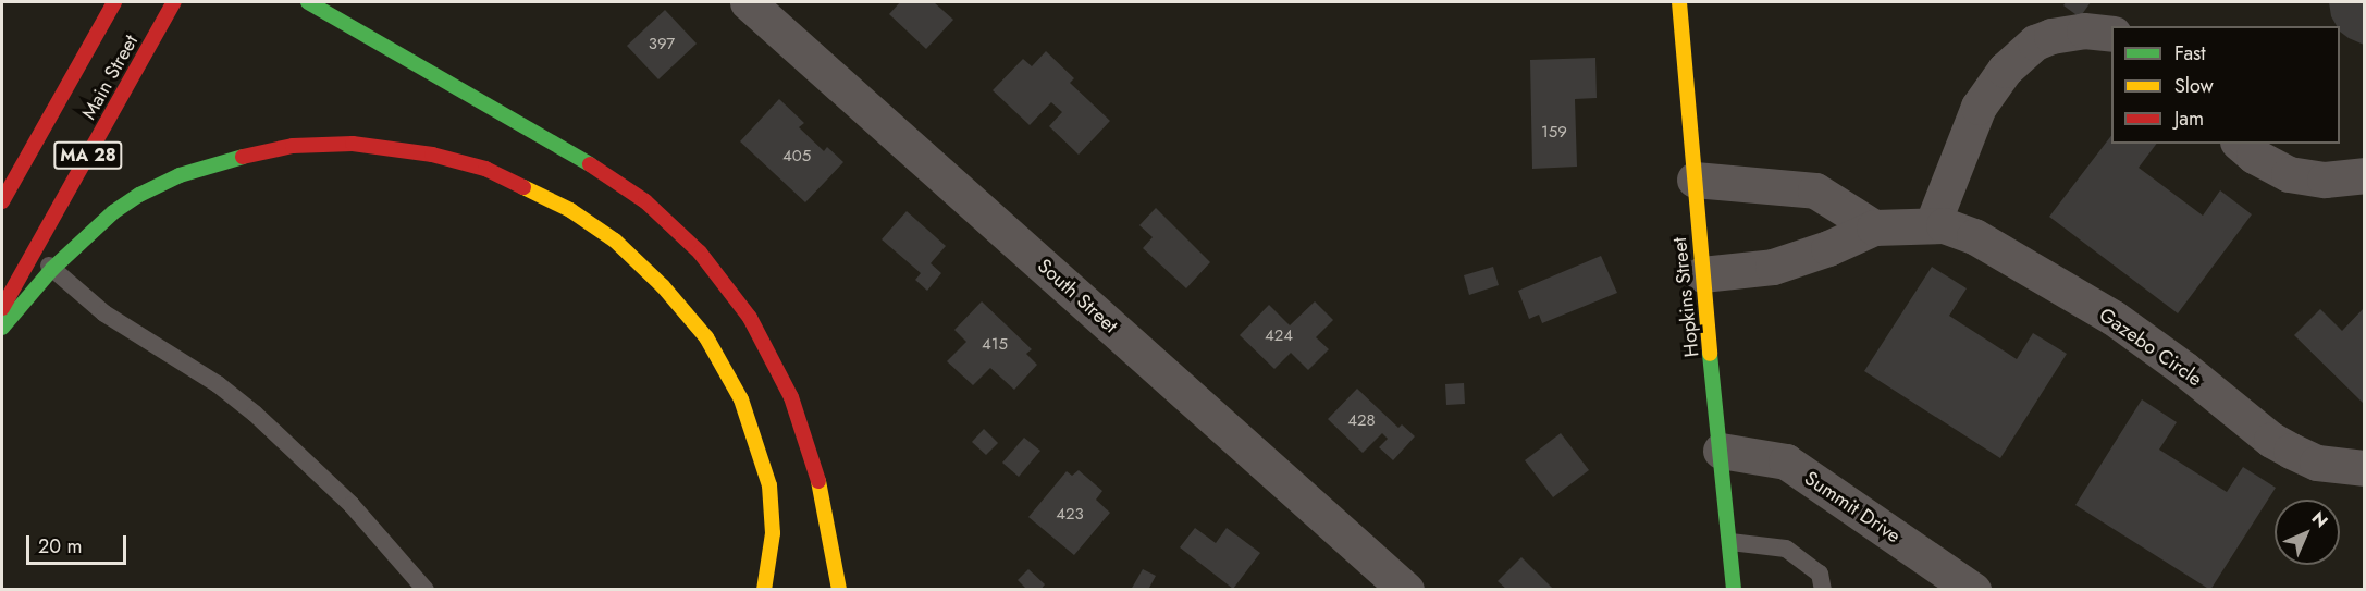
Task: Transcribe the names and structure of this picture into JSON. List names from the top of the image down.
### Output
{
  "streets": {
    "main road": ["Main Street", "MA 28", "Hopkins Street"],
    "street": ["South Street", "Gazebo Circle", "Summit Drive"]
  },
  "crossings": [
    ["Hopkins Street", "Gazebo Circle"],
    ["Hopkins Street", "Summit Drive"]
  ],
  "house_numbers": [
    "397",
    "159",
    "405",
    "424",
    "415",
    "428",
    "423"
  ],
  "legend": ["Fast", "Slow", "Jam"],
  "scale_bar": "20 m",
  "north": "top right"
}
